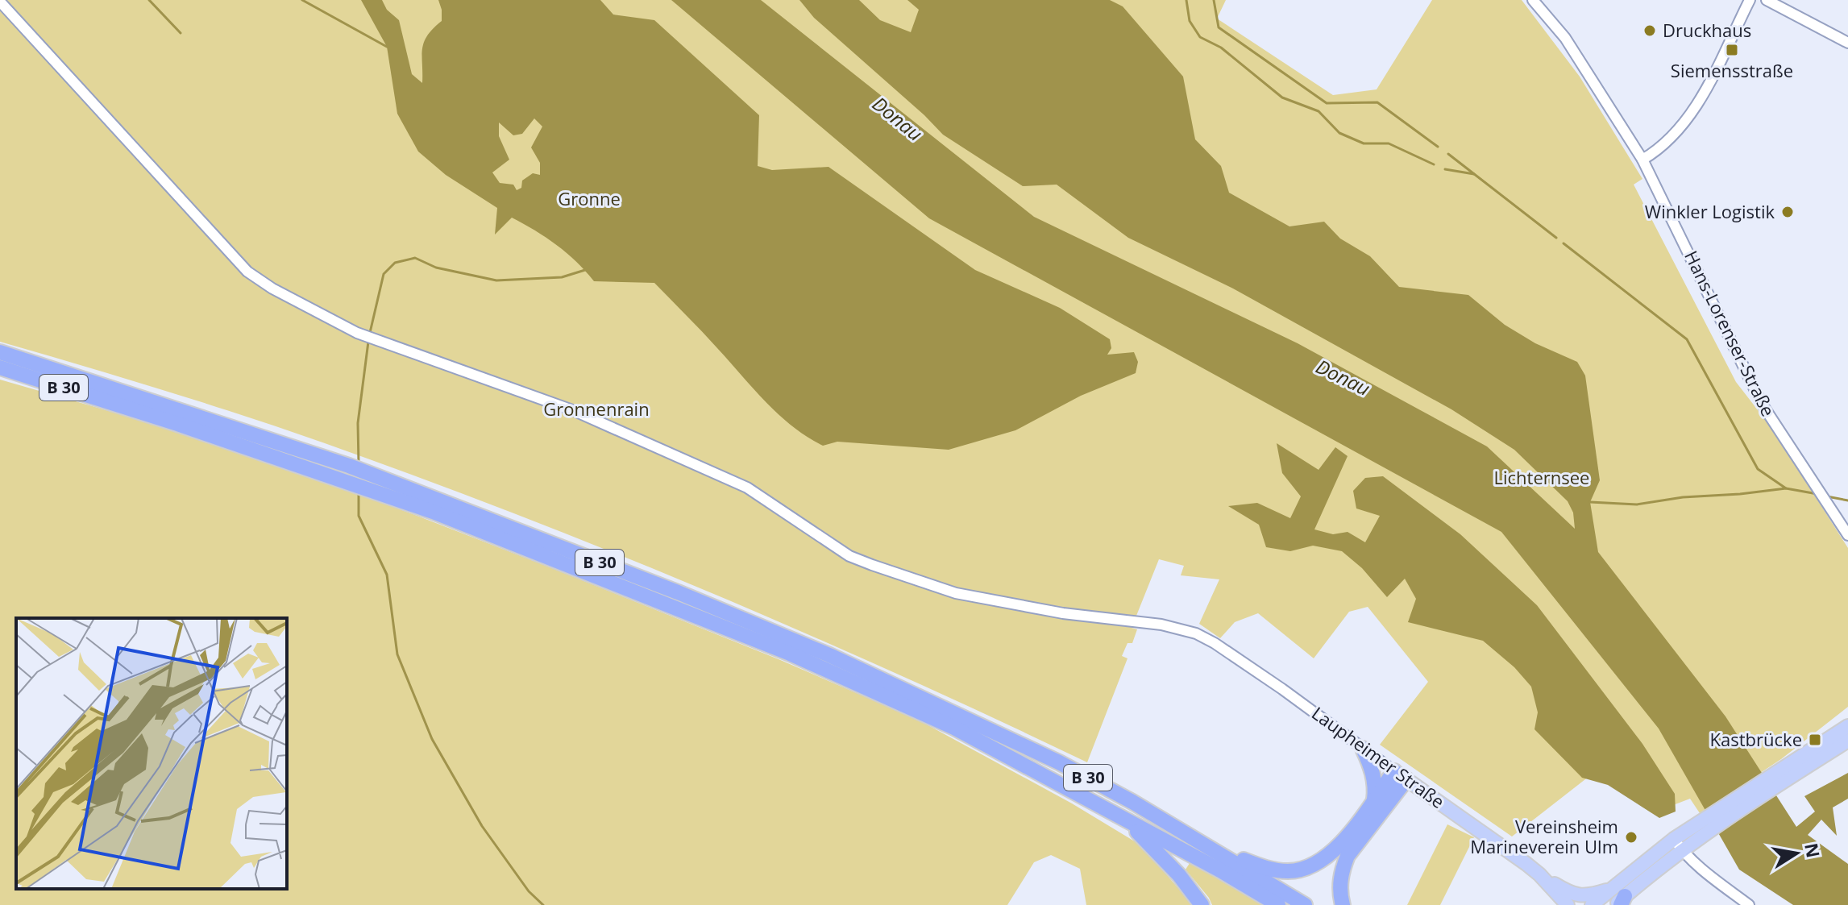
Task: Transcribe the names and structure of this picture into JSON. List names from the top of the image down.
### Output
{
  "streets": {
    "highway": ["B 30"],
    "main road": ["Laupheimer Straße"],
    "street": ["Hans-Lorenser-Straße"]
  },
  "water": ["Donau"],
  "parks": ["Gronne", "Gronnenrain", "Lichternsee"],
  "places": {
    "other": ["Druckhaus", "Winkler Logistik", "Vereinsheim Marineverein Ulm"],
    "transit": ["Siemensstraße", "Kastbrücke"]
  },
  "north": "right"
}
